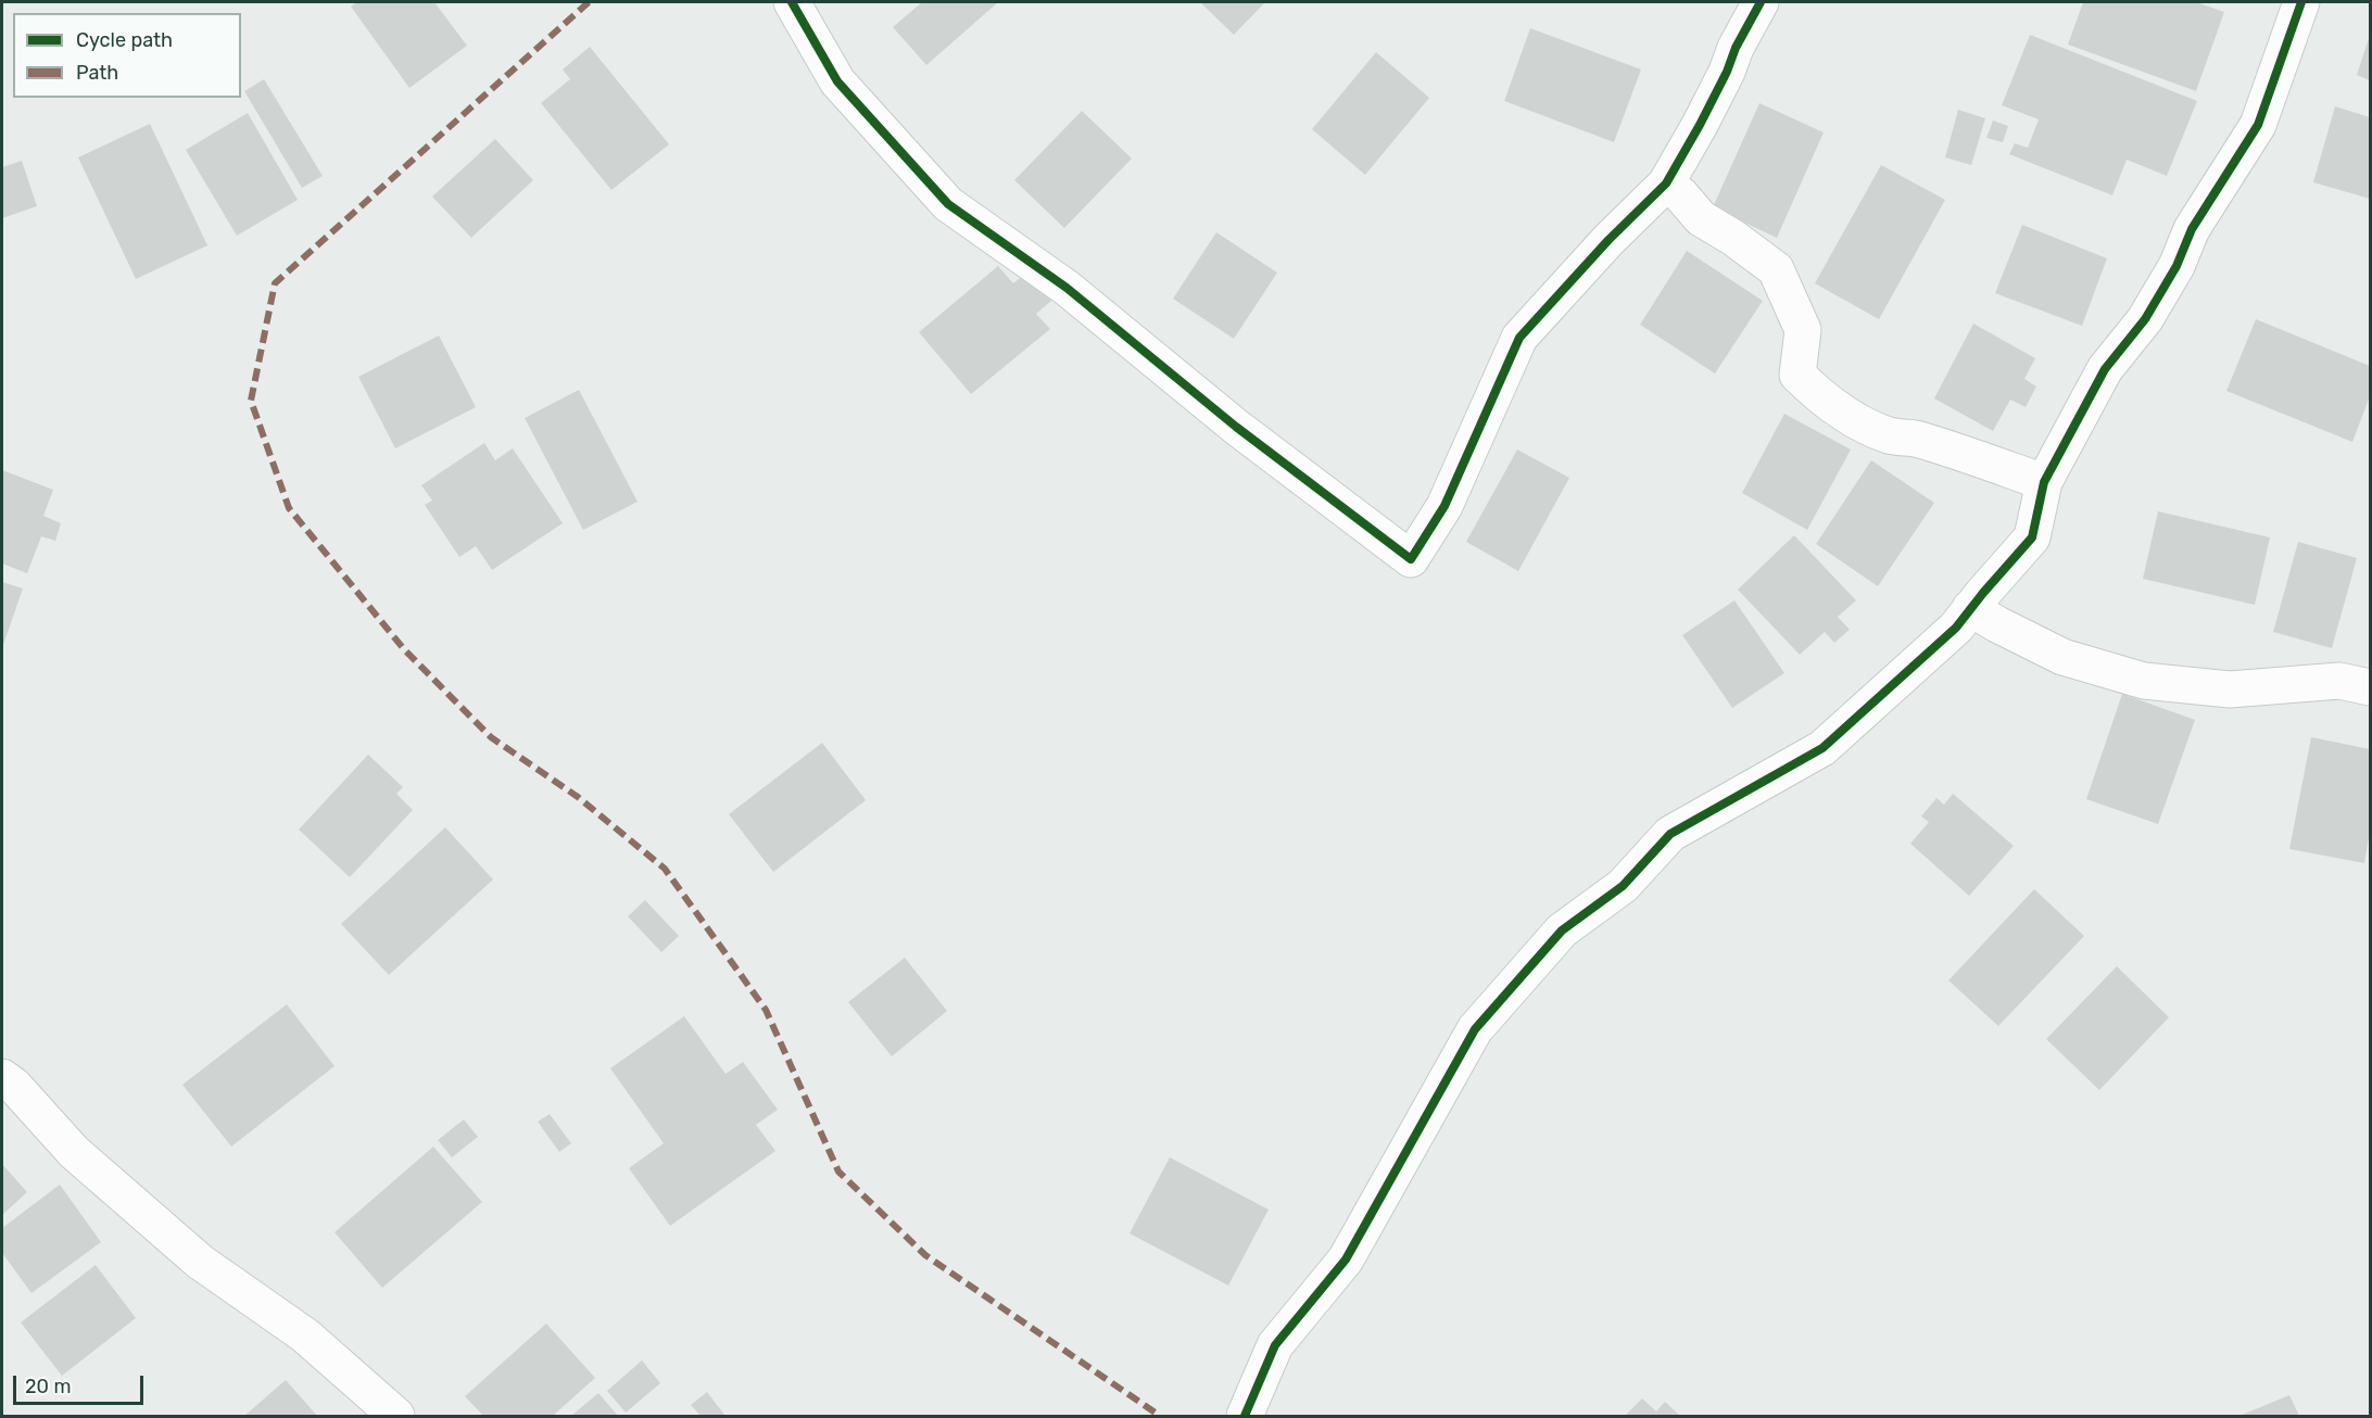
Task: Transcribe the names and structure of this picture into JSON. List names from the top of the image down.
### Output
{
  "legend": ["Cycle path", "Path"],
  "scale_bar": "20 m"
}
